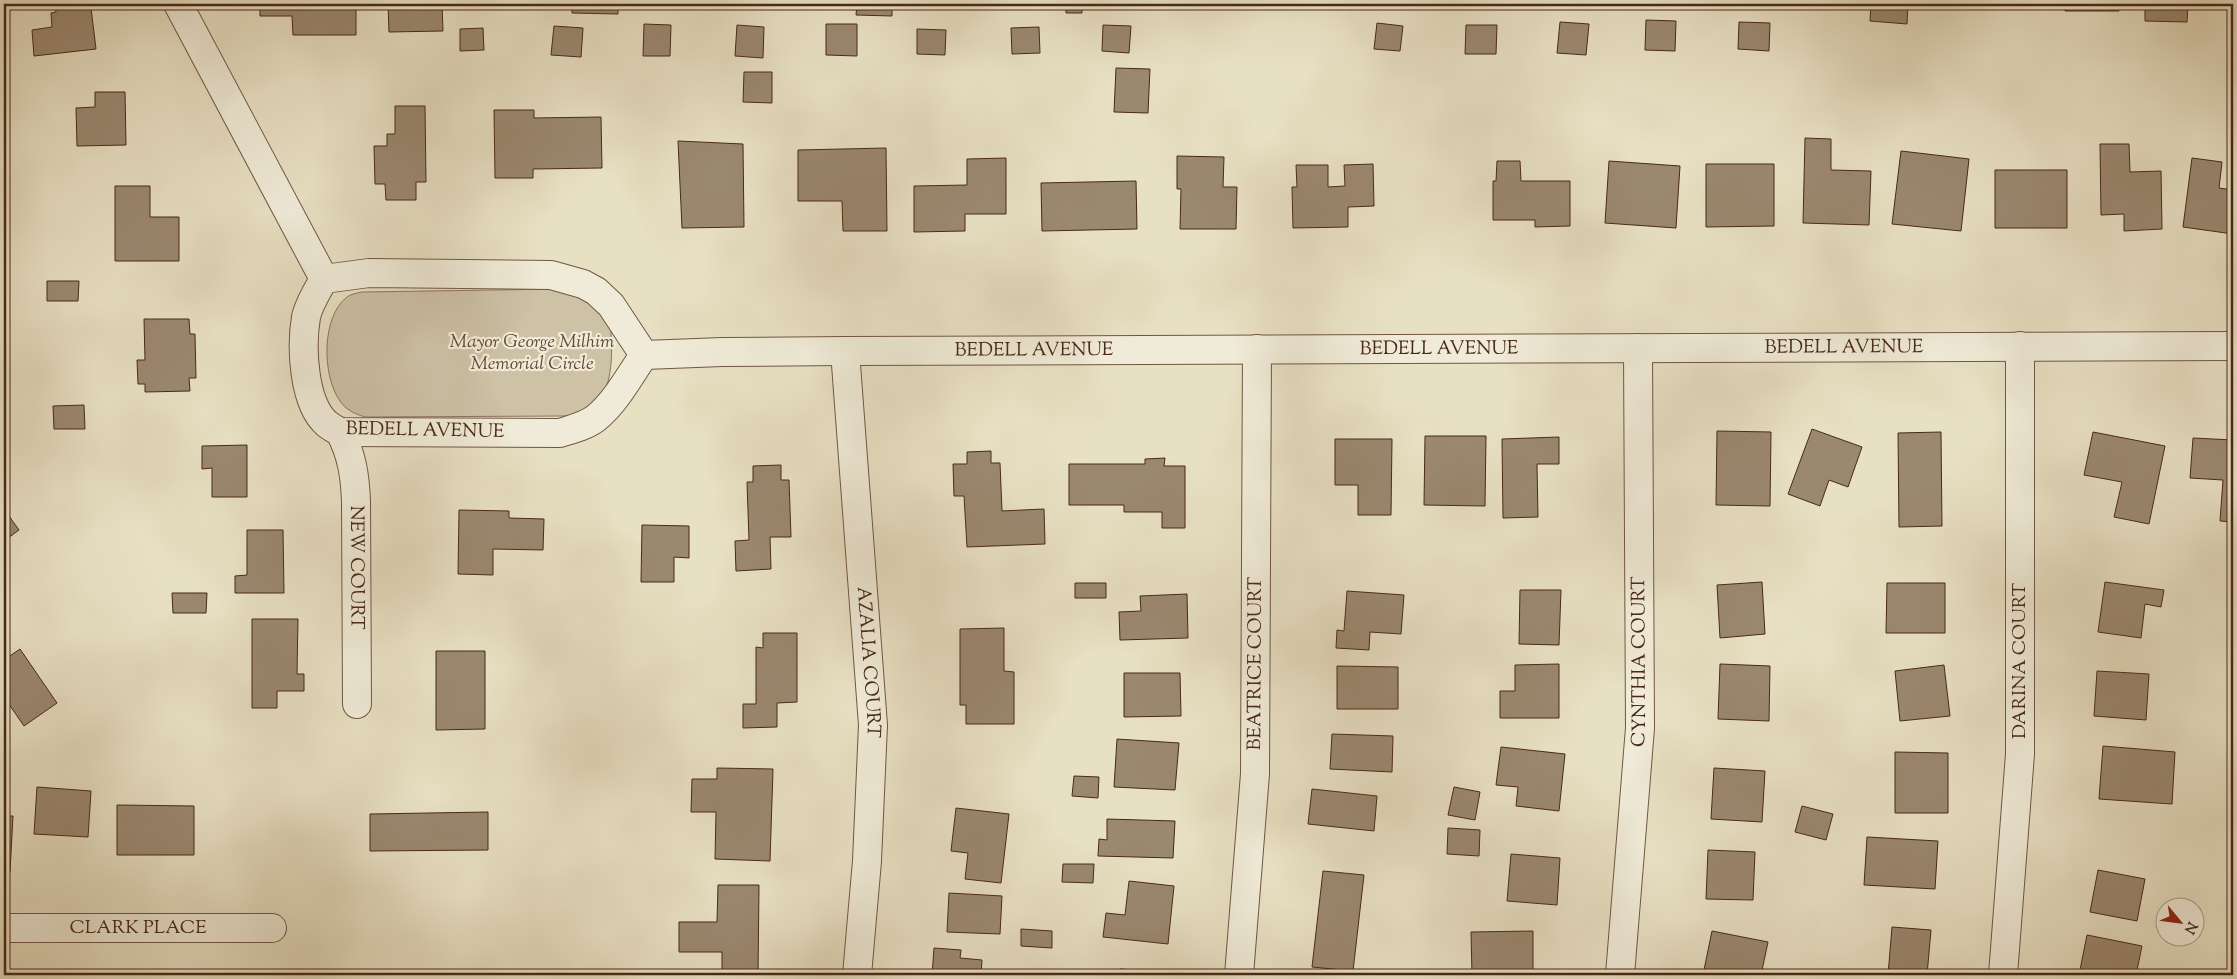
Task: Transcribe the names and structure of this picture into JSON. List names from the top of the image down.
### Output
{
  "streets": {
    "street": [
      "BEDELL AVENUE",
      "NEW COURT",
      "DARINA COURT",
      "CYNTHIA COURT",
      "AZALIA COURT",
      "BEATRICE COURT",
      "CLARK PLACE"
    ]
  },
  "crossings": [
    ["BEDELL AVENUE", "NEW COURT"],
    ["BEDELL AVENUE", "DARINA COURT"],
    ["BEDELL AVENUE", "CYNTHIA COURT"],
    ["BEDELL AVENUE", "AZALIA COURT"],
    ["BEDELL AVENUE", "BEATRICE COURT"]
  ],
  "parks": ["Mayor George Milhim Memorial Circle"],
  "north": "bottom right"
}
